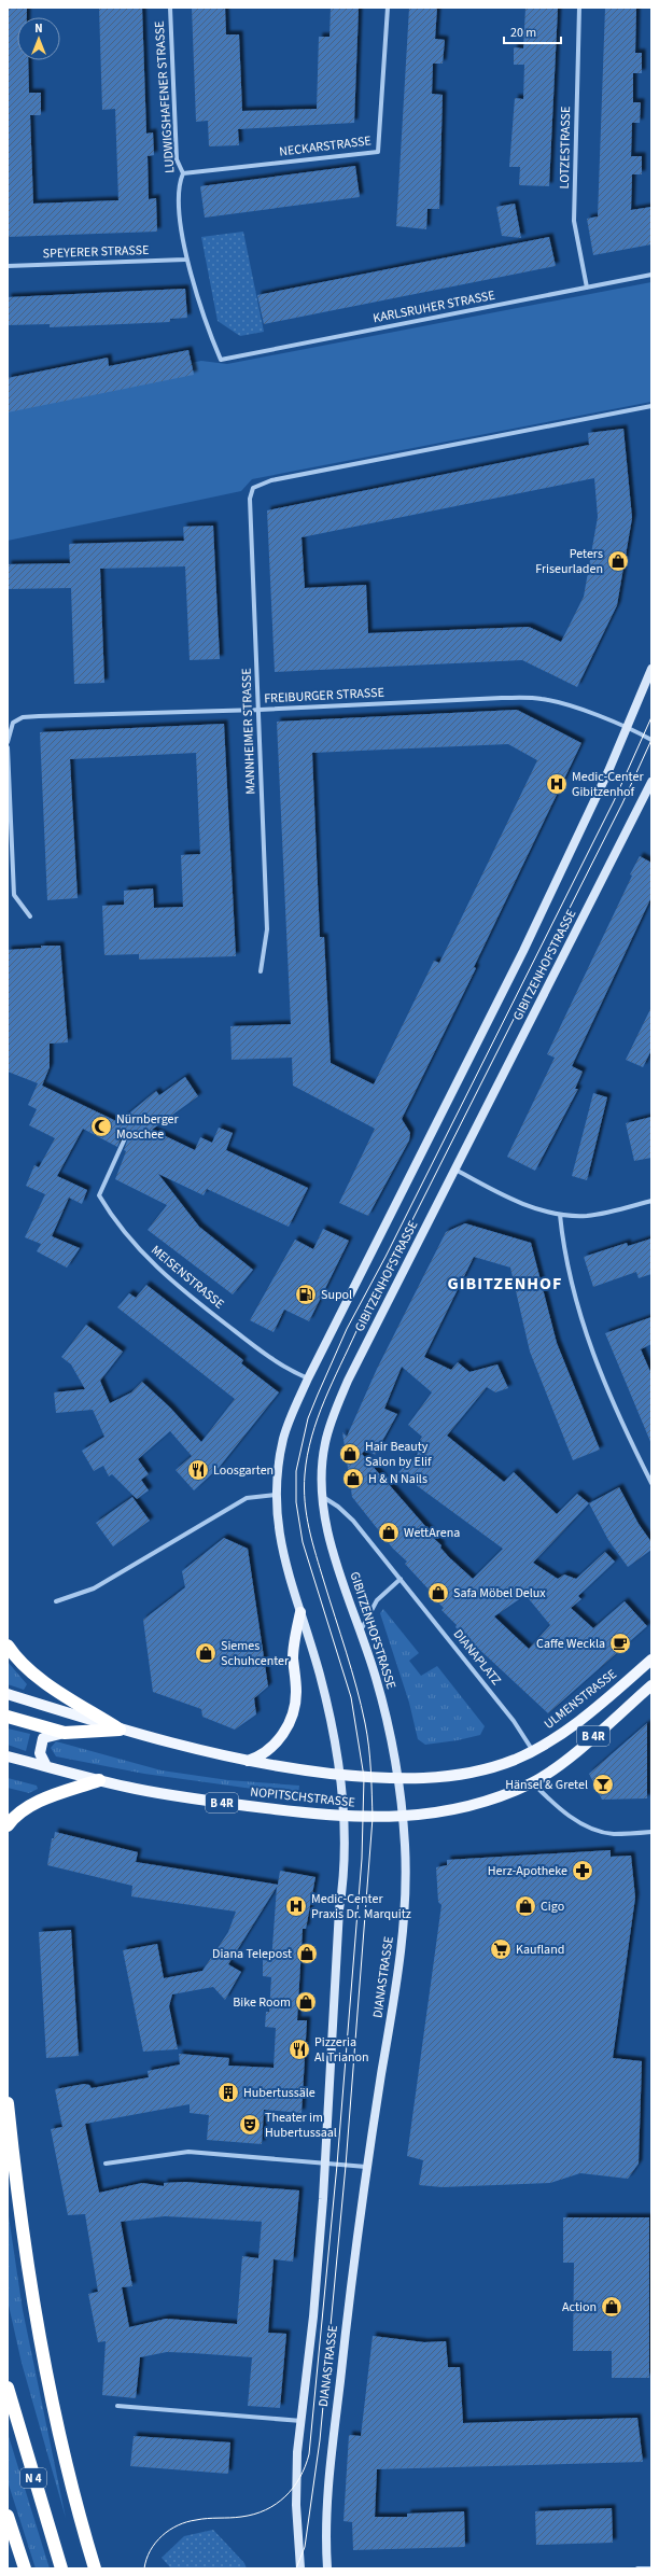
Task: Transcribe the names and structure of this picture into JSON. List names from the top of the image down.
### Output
{
  "streets": {
    "highway": ["N 4"],
    "main road": [
      "GIBITZENHOFSTRASSE",
      "ULMENSTRASSE",
      "B 4R",
      "NOPITSCHSTRASSE",
      "DIANASTRASSE"
    ],
    "street": [
      "LUDWIGSHAFENER STRASSE",
      "NECKARSTRASSE",
      "LOTZESTRASSE",
      "SPEYERER STRASSE",
      "KARLSRUHER STRASSE",
      "FREIBURGER STRASSE",
      "MANNHEIMER STRASSE",
      "MEISENSTRASSE",
      "DIANAPLATZ"
    ]
  },
  "crossings": [
    ["LUDWIGSHAFENER STRASSE", "NECKARSTRASSE"],
    ["LUDWIGSHAFENER STRASSE", "SPEYERER STRASSE"],
    ["LUDWIGSHAFENER STRASSE", "KARLSRUHER STRASSE"],
    ["LOTZESTRASSE", "KARLSRUHER STRASSE"],
    ["FREIBURGER STRASSE", "MANNHEIMER STRASSE"],
    ["FREIBURGER STRASSE", "GIBITZENHOFSTRASSE"],
    ["GIBITZENHOFSTRASSE", "MEISENSTRASSE"],
    ["GIBITZENHOFSTRASSE", "DIANAPLATZ"],
    ["GIBITZENHOFSTRASSE", "ULMENSTRASSE"],
    ["GIBITZENHOFSTRASSE", "B 4R"],
    ["GIBITZENHOFSTRASSE", "NOPITSCHSTRASSE"],
    ["GIBITZENHOFSTRASSE", "DIANASTRASSE"],
    ["DIANAPLATZ", "ULMENSTRASSE"],
    ["ULMENSTRASSE", "NOPITSCHSTRASSE"],
    ["B 4R", "NOPITSCHSTRASSE"],
    ["B 4R", "DIANASTRASSE"],
    ["NOPITSCHSTRASSE", "DIANASTRASSE"]
  ],
  "districts": ["GIBITZENHOF"],
  "places": {
    "shop": [
      "Peters Friseurladen",
      "Hair Beauty Salon by Elif",
      "H & N Nails",
      "WettArena",
      "Safa Möbel Delux",
      "Siemes Schuhcenter",
      "Cigo",
      "Diana Telepost",
      "Bike Room",
      "Action"
    ],
    "hospital": ["Medic-Center Gibitzenhof", "Medic-Center Praxis Dr. Marquitz"],
    "mosque": ["Nürnberger Moschee"],
    "fuel station": ["Supol"],
    "restaurant": ["Loosgarten", "Pizzeria Al Trianon"],
    "cafe": ["Caffe Weckla"],
    "bar": ["Hänsel & Gretel"],
    "pharmacy": ["Herz-Apotheke"],
    "supermarket": ["Kaufland"],
    "building": ["Hubertussäle"],
    "theatre": ["Theater im Hubertussaal"]
  },
  "scale_bar": "20 m",
  "north": "top"
}
